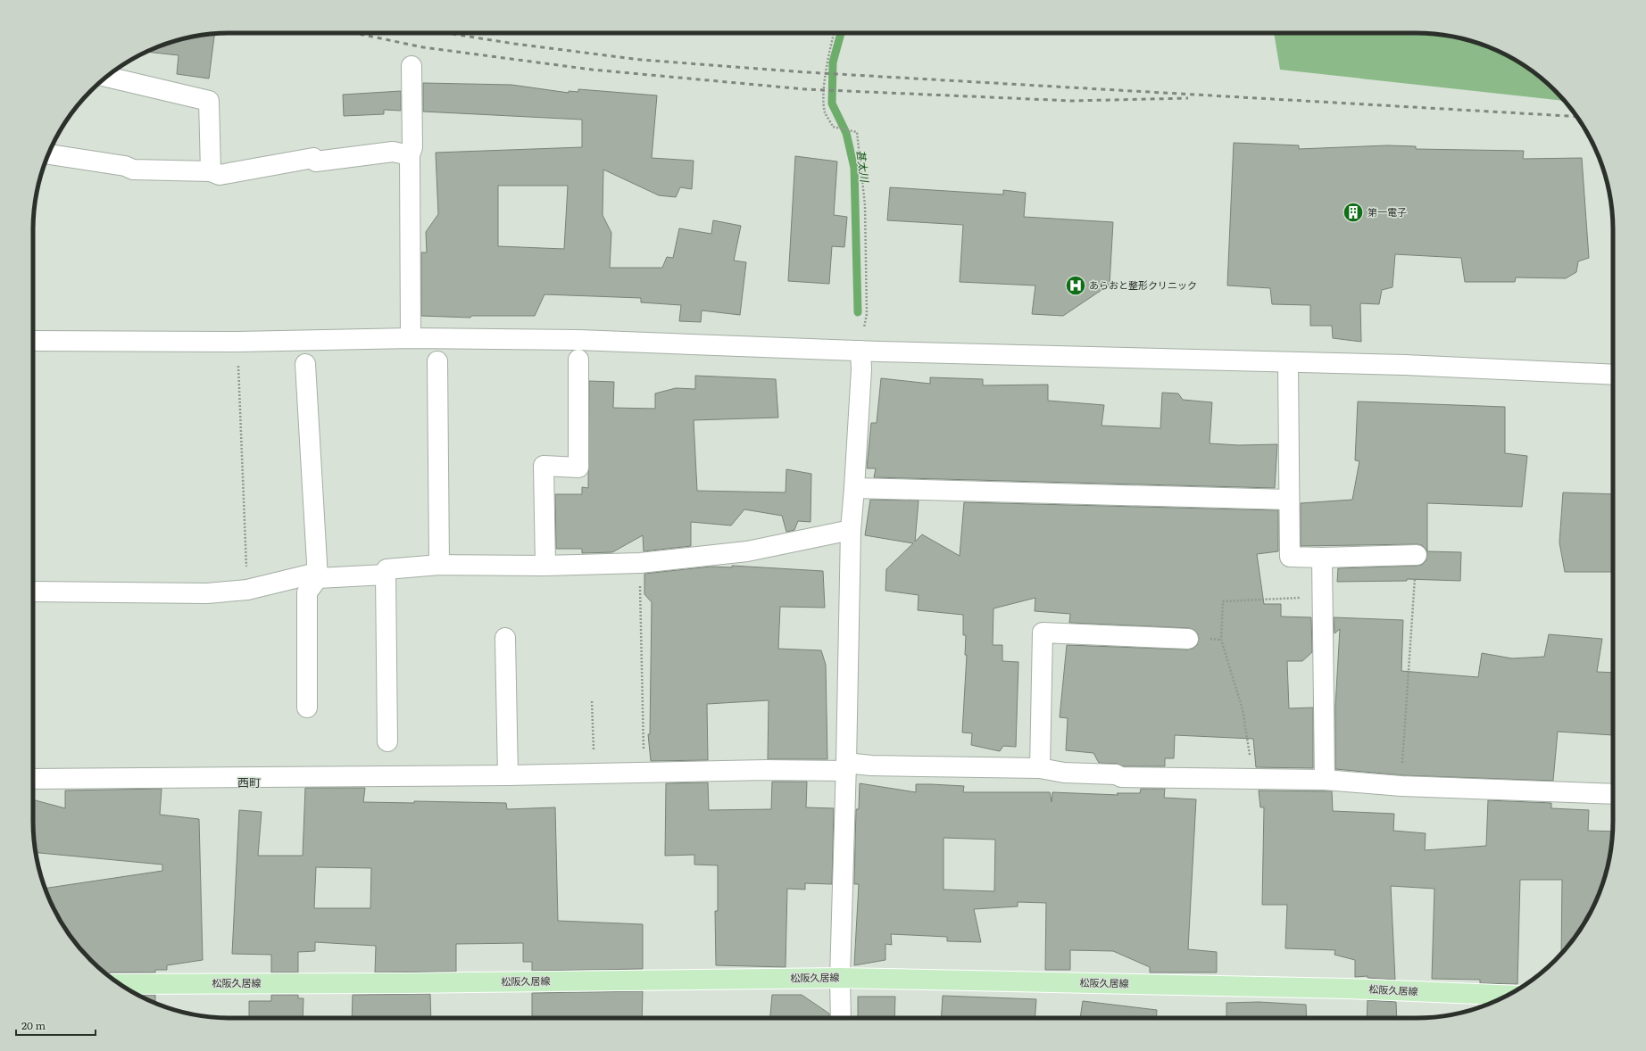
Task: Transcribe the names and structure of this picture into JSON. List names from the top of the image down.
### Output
{
  "streets": {
    "main road": ["松阪久居線"]
  },
  "districts": ["西町"],
  "water": ["甚太川"],
  "places": {
    "building": ["第一電子"],
    "hospital": ["あらおと整形クリニック"]
  },
  "scale_bar": "20 m"
}
